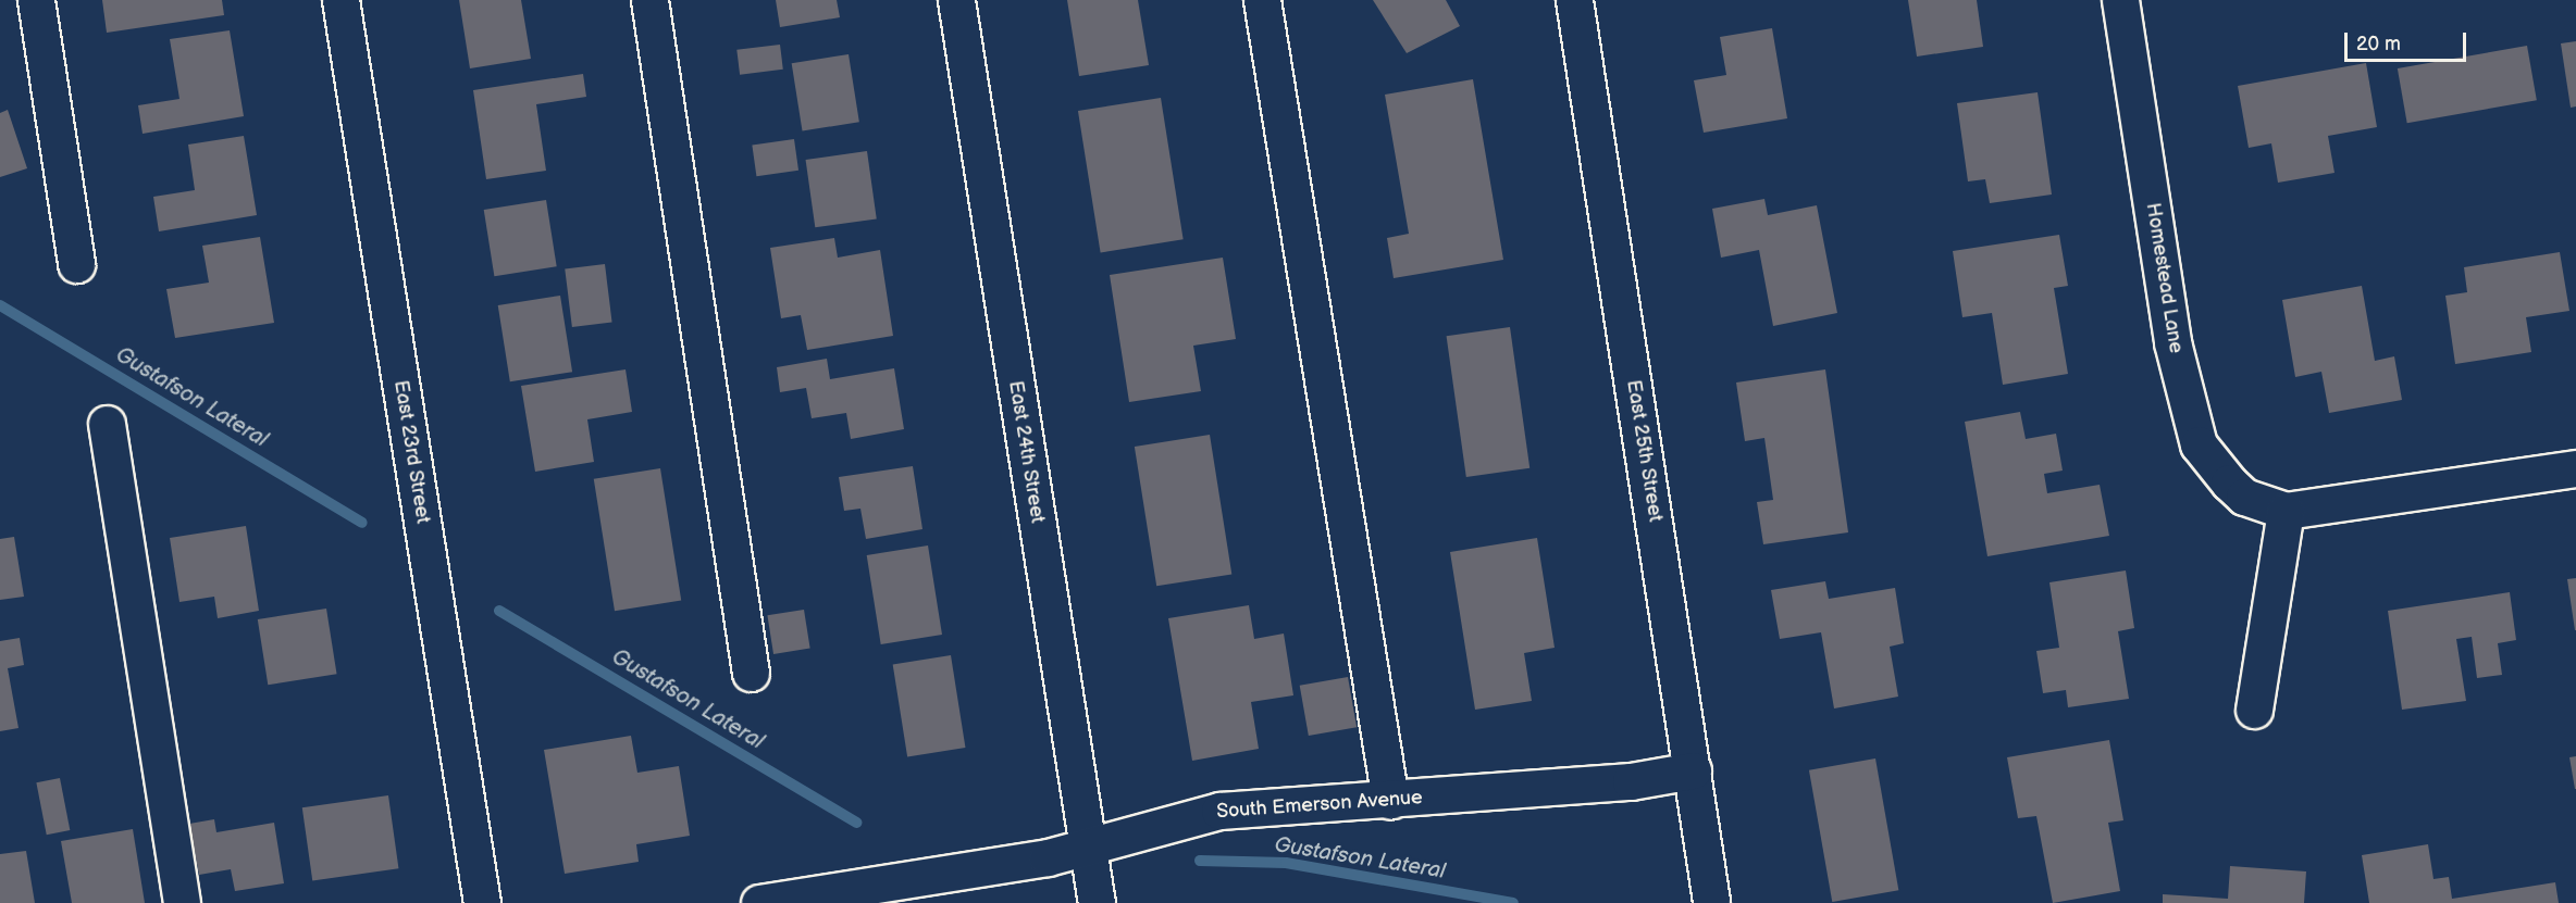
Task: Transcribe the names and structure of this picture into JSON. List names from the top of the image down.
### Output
{
  "streets": {
    "street": [
      "Homestead Lane",
      "East 25th Street",
      "East 23rd Street",
      "East 24th Street",
      "South Emerson Avenue"
    ]
  },
  "crossings": [
    ["East 25th Street", "South Emerson Avenue"],
    ["East 24th Street", "South Emerson Avenue"]
  ],
  "water": ["Gustafson Lateral"],
  "scale_bar": "20 m"
}
